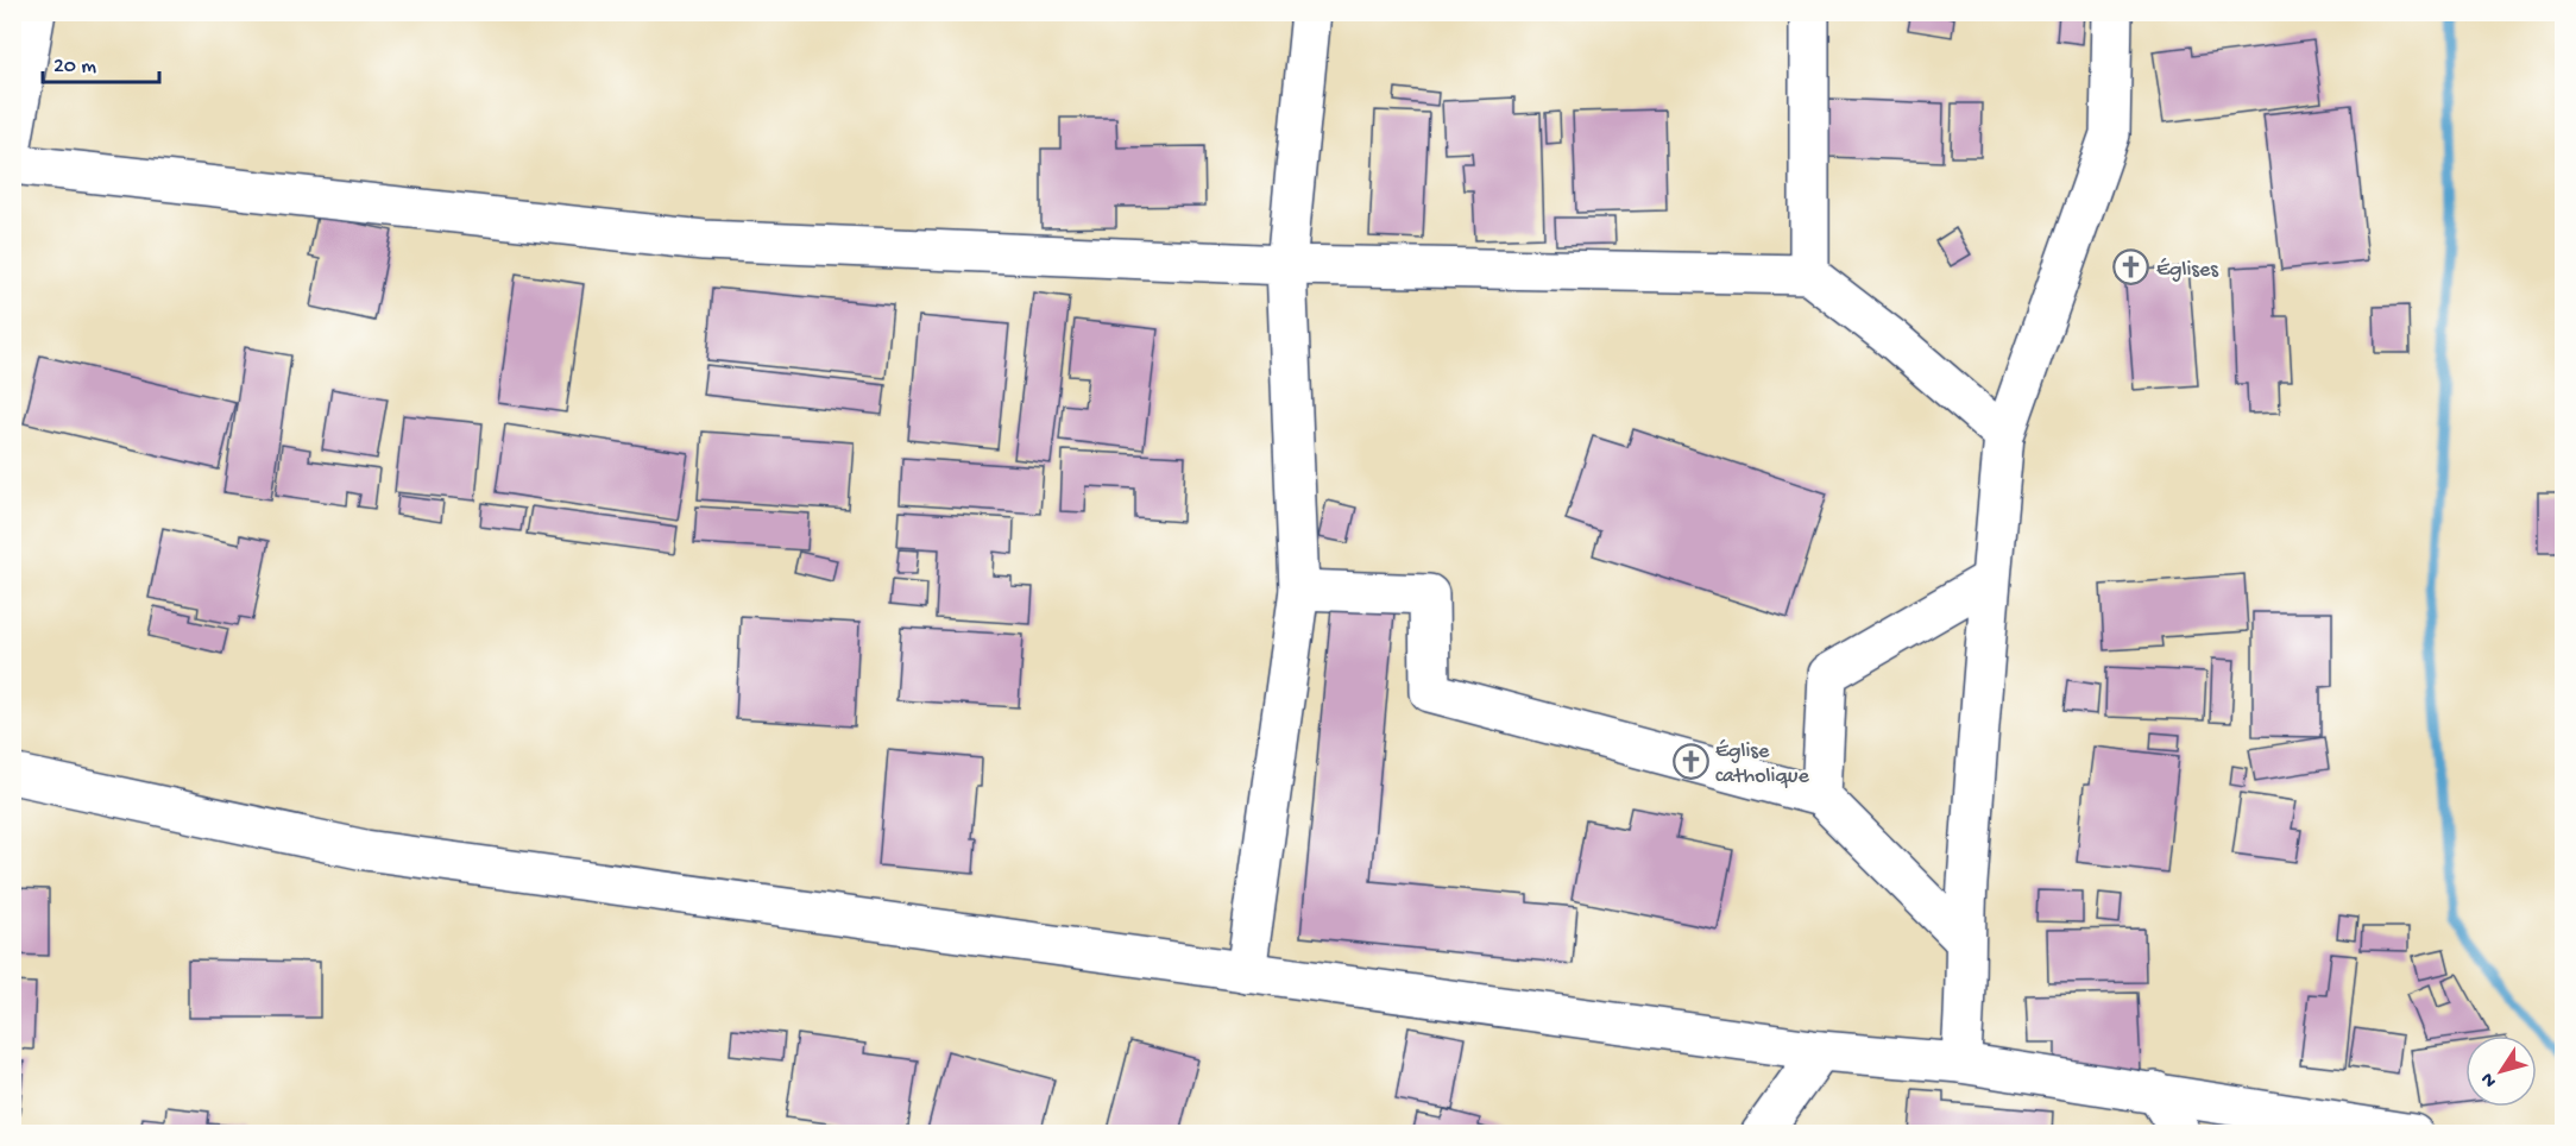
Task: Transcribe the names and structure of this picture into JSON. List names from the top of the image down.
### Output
{
  "places": {
    "church": ["Églises", "Église catholique"]
  },
  "scale_bar": "20 m",
  "north": "bottom left"
}
